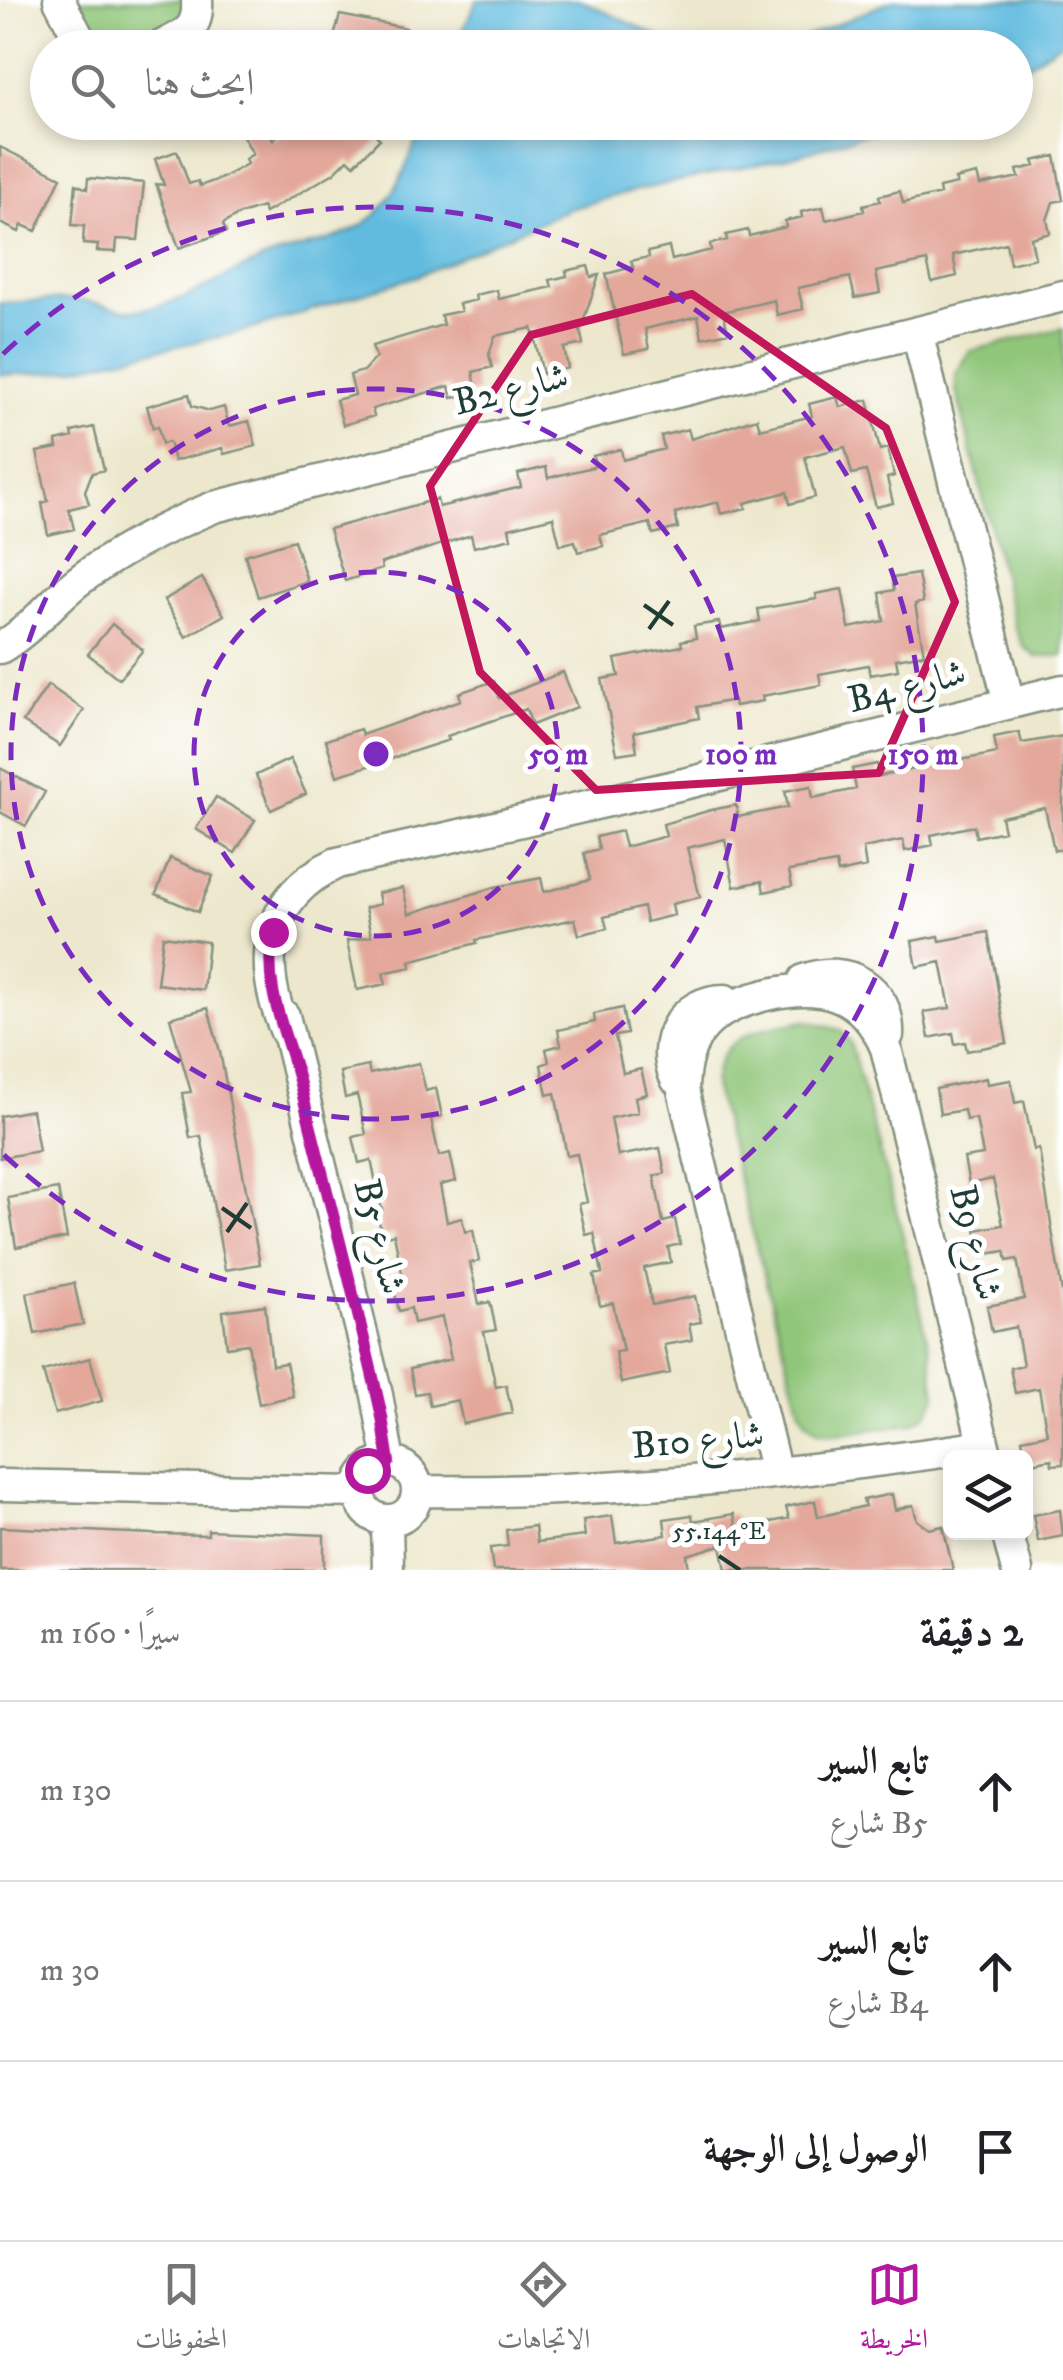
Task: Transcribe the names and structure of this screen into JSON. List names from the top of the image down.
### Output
{
  "streets": {
    "street": [
      "B2 شارع",
      "B4 شارع",
      "B5 شارع",
      "B9 شارع",
      "B10 شارع"
    ]
  },
  "crossings": [
    ["B4 شارع", "B5 شارع"],
    ["B5 شارع", "B10 شارع"],
    ["B9 شارع", "B10 شارع"]
  ],
  "page": {
    "search": "ابحث هنا",
    "heading": ["2 دقيقة", "سيرًا · 160 m"],
    "list": [
      ["تابع السير", "B5 شارع", "130 m"],
      ["تابع السير", "B4 شارع", "30 m"],
      "الوصول إلى الوجهة"
    ],
    "nav": ["الخريطة", "الاتجاهات", "المحفوظات"]
  },
  "coordinates": ["55.144°E"],
  "rings": ["50 m", "100 m", "150 m"]
}
